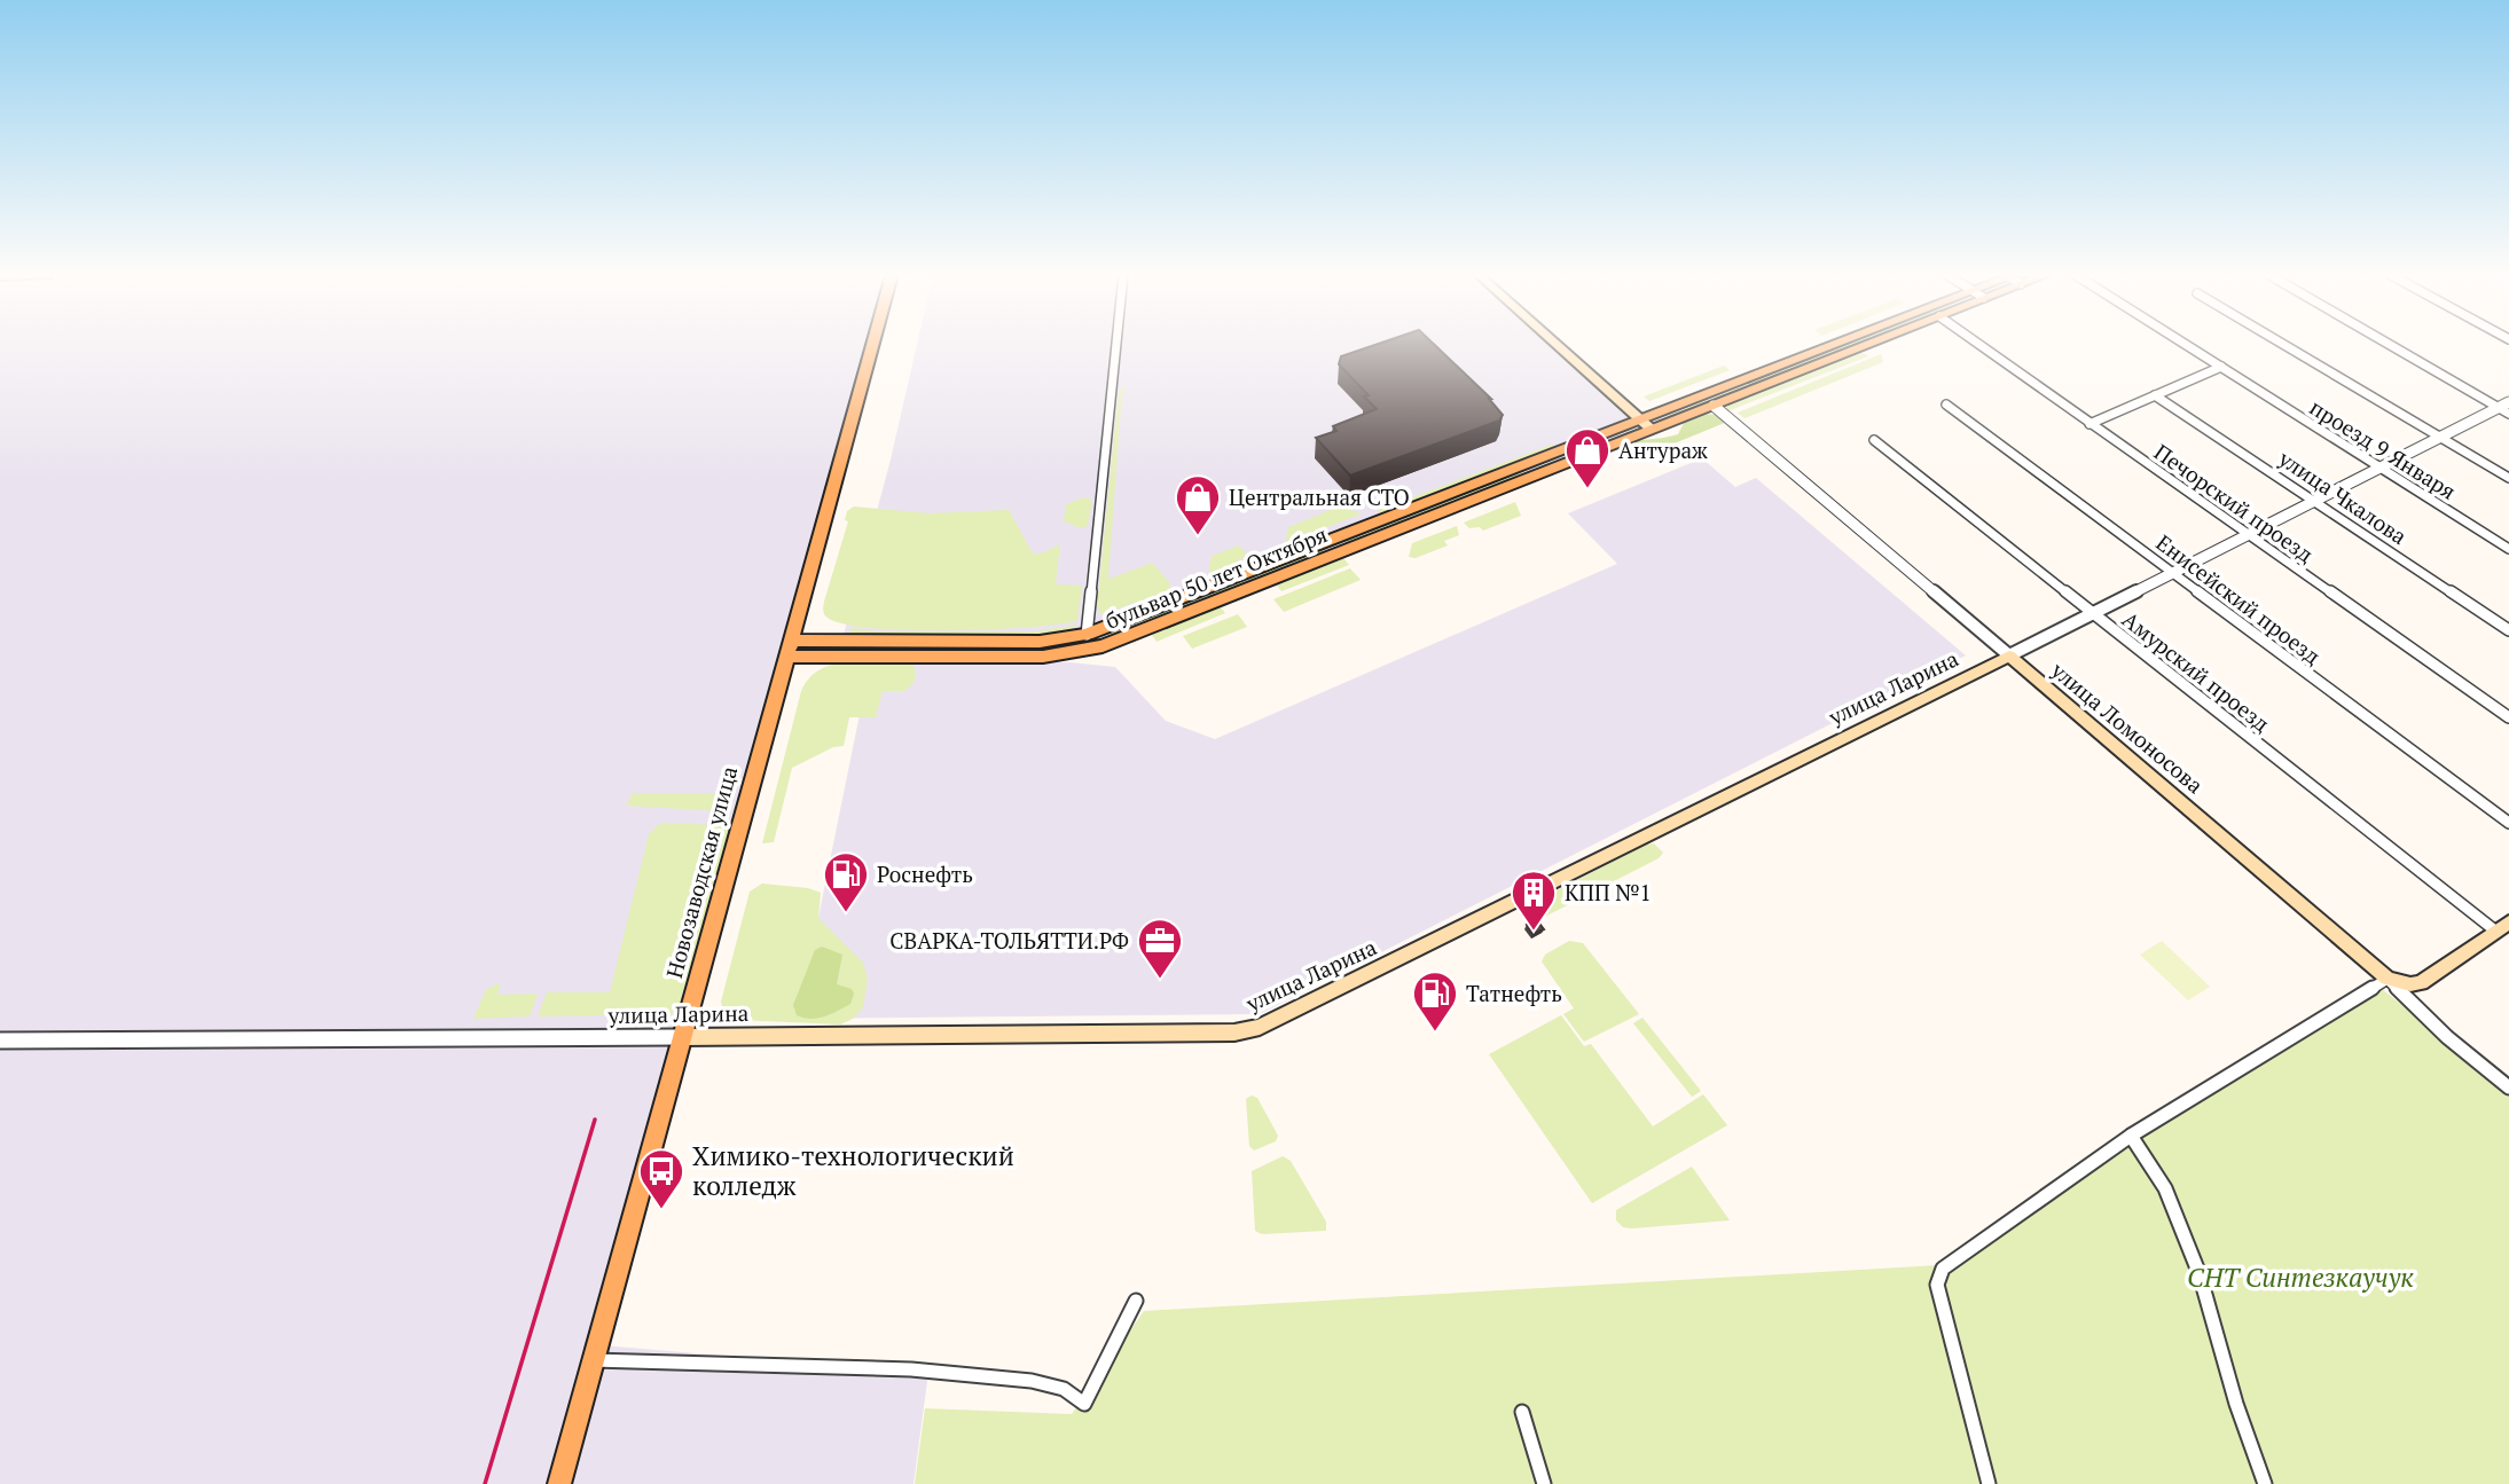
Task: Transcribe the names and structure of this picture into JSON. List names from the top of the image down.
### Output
{
  "streets": {
    "main road": [
      "бульвар 50 лет Октября",
      "улица Ларина",
      "улица Ломоносова",
      "Новозаводская улица"
    ],
    "street": [
      "проезд 9 Января",
      "улица Чкалова",
      "Печорский проезд",
      "Енисейский проезд",
      "Амурский проезд"
    ]
  },
  "crossings": [
    ["проезд 9 Января", "улица Ларина"],
    ["улица Чкалова", "улица Ларина"],
    ["Печорский проезд", "улица Ларина"],
    ["бульвар 50 лет Октября", "улица Ломоносова"],
    ["бульвар 50 лет Октября", "Новозаводская улица"],
    ["Енисейский проезд", "улица Ларина"],
    ["Амурский проезд", "улица Ларина"],
    ["улица Ларина", "улица Ломоносова"],
    ["улица Ларина", "Новозаводская улица"]
  ],
  "parks": ["СНТ Синтезкаучук"],
  "places": {
    "shop": ["Антураж", "Центральная СТО"],
    "fuel station": ["Роснефть", "Татнефть"],
    "building": ["КПП №1"],
    "office": ["СВАРКА-ТОЛЬЯТТИ.РФ"],
    "bus stop": ["Химико-технологический колледж"]
  }
}
